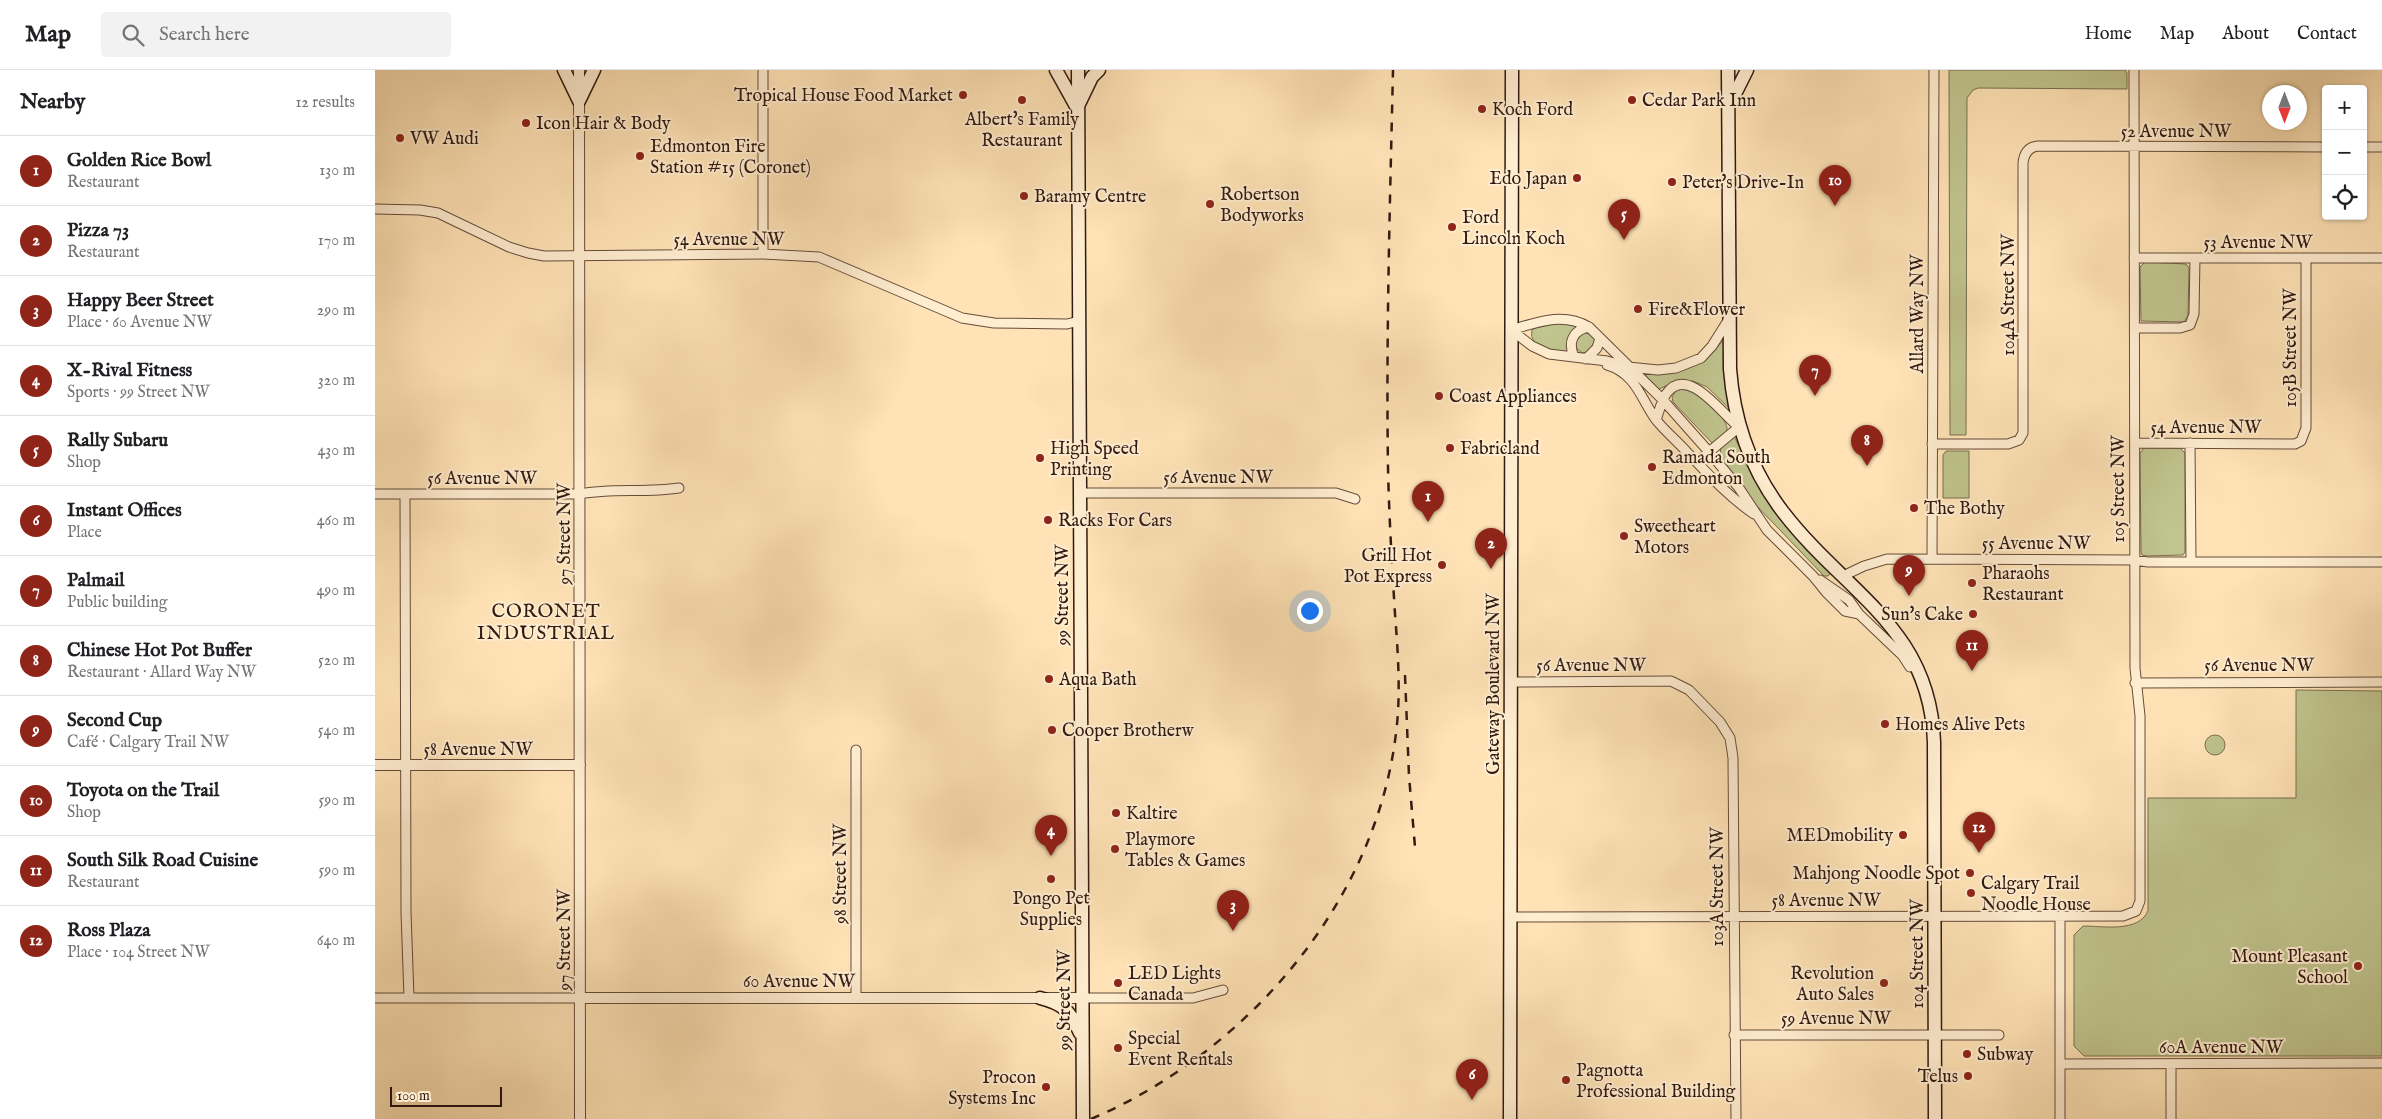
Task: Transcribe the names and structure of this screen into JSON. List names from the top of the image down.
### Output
{
  "streets": {
    "main road": ["99 Street NW", "Gateway Boulevard NW", "104 Street NW"],
    "street": [
      "52 Avenue NW",
      "54 Avenue NW",
      "53 Avenue NW",
      "104A Street NW",
      "Allard Way NW",
      "105B Street NW",
      "56 Avenue NW",
      "105 Street NW",
      "97 Street NW",
      "55 Avenue NW",
      "58 Avenue NW",
      "98 Street NW",
      "103A Street NW",
      "60 Avenue NW",
      "59 Avenue NW",
      "60A Avenue NW"
    ]
  },
  "crossings": [
    ["52 Avenue NW", "104A Street NW"],
    ["52 Avenue NW", "105 Street NW"],
    ["54 Avenue NW", "105B Street NW"],
    ["54 Avenue NW", "105 Street NW"],
    ["54 Avenue NW", "97 Street NW"],
    ["54 Avenue NW", "99 Street NW"],
    ["53 Avenue NW", "105B Street NW"],
    ["53 Avenue NW", "105 Street NW"],
    ["104A Street NW", "Allard Way NW"],
    ["Allard Way NW", "55 Avenue NW"],
    ["56 Avenue NW", "105 Street NW"],
    ["56 Avenue NW", "97 Street NW"],
    ["56 Avenue NW", "99 Street NW"],
    ["56 Avenue NW", "Gateway Boulevard NW"],
    ["56 Avenue NW", "103A Street NW"],
    ["105 Street NW", "55 Avenue NW"],
    ["105 Street NW", "58 Avenue NW"],
    ["97 Street NW", "58 Avenue NW"],
    ["97 Street NW", "60 Avenue NW"],
    ["55 Avenue NW", "104 Street NW"],
    ["99 Street NW", "60 Avenue NW"],
    ["Gateway Boulevard NW", "58 Avenue NW"],
    ["58 Avenue NW", "103A Street NW"],
    ["58 Avenue NW", "104 Street NW"],
    ["98 Street NW", "60 Avenue NW"],
    ["103A Street NW", "59 Avenue NW"],
    ["104 Street NW", "59 Avenue NW"]
  ],
  "districts": ["CORONET INDUSTRIAL"],
  "places": [
    "Tropical House Food Market",
    "Albert's Family Restaurant",
    "Cedar Park Inn",
    "Koch Ford",
    "Icon Hair & Body",
    "VW Audi",
    "Edmonton Fire Station #15 (Coronet)",
    "Edo Japan",
    "Peter's Drive-In",
    "Baramy Centre",
    "Robertson Bodyworks",
    "Ford Lincoln Koch",
    "Fire&Flower",
    "Coast Appliances",
    "Fabricland",
    "High Speed Printing",
    "Ramada South Edmonton",
    "The Bothy",
    "Racks For Cars",
    "Sweetheart Motors",
    "Grill Hot Pot Express",
    "Pharaohs Restaurant",
    "Sun's Cake",
    "Aqua Bath",
    "Homes Alive Pets",
    "Cooper Brotherw",
    "Kaltire",
    "MEDmobility",
    "Playmore Tables & Games",
    "Mahjong Noodle Spot",
    "Pongo Pet Supplies",
    "Calgary Trail Noodle House",
    "Mount Pleasant School",
    "LED Lights Canada",
    "Revolution Auto Sales",
    "Special Event Rentals",
    "Subway",
    "Telus",
    "Pagnotta Professional Building",
    "Procon Systems Inc"
  ],
  "scale_bar": "100 m",
  "north": "bottom",
  "page": {
    "header": "Map",
    "search": "Search here",
    "nav": [
      "Home",
      "Map",
      "About",
      "Contact"
    ],
    "heading": ["Nearby", "12 results"],
    "map_buttons": ["+", "−"],
    "list": [
      {
        "mark": "1",
        "name": "Golden Rice Bowl",
        "note": "Restaurant",
        "value": "130 m"
      },
      {
        "mark": "2",
        "name": "Pizza 73",
        "note": "Restaurant",
        "value": "170 m"
      },
      {
        "mark": "3",
        "name": "Happy Beer Street",
        "note": "Place · 60 Avenue NW",
        "value": "290 m"
      },
      {
        "mark": "4",
        "name": "X-Rival Fitness",
        "note": "Sports · 99 Street NW",
        "value": "320 m"
      },
      {
        "mark": "5",
        "name": "Rally Subaru",
        "note": "Shop",
        "value": "430 m"
      },
      {
        "mark": "6",
        "name": "Instant Offices",
        "note": "Place",
        "value": "460 m"
      },
      {
        "mark": "7",
        "name": "Palmail",
        "note": "Public building",
        "value": "490 m"
      },
      {
        "mark": "8",
        "name": "Chinese Hot Pot Buffer",
        "note": "Restaurant · Allard Way NW",
        "value": "520 m"
      },
      {
        "mark": "9",
        "name": "Second Cup",
        "note": "Café · Calgary Trail NW",
        "value": "540 m"
      },
      {
        "mark": "10",
        "name": "Toyota on the Trail",
        "note": "Shop",
        "value": "590 m"
      },
      {
        "mark": "11",
        "name": "South Silk Road Cuisine",
        "note": "Restaurant",
        "value": "590 m"
      },
      {
        "mark": "12",
        "name": "Ross Plaza",
        "note": "Place · 104 Street NW",
        "value": "640 m"
      }
    ],
    "pins": [
      "10",
      "5",
      "7",
      "8",
      "1",
      "2",
      "9",
      "11",
      "12",
      "4",
      "3",
      "6"
    ],
    "scale": "100 m"
  }
}
